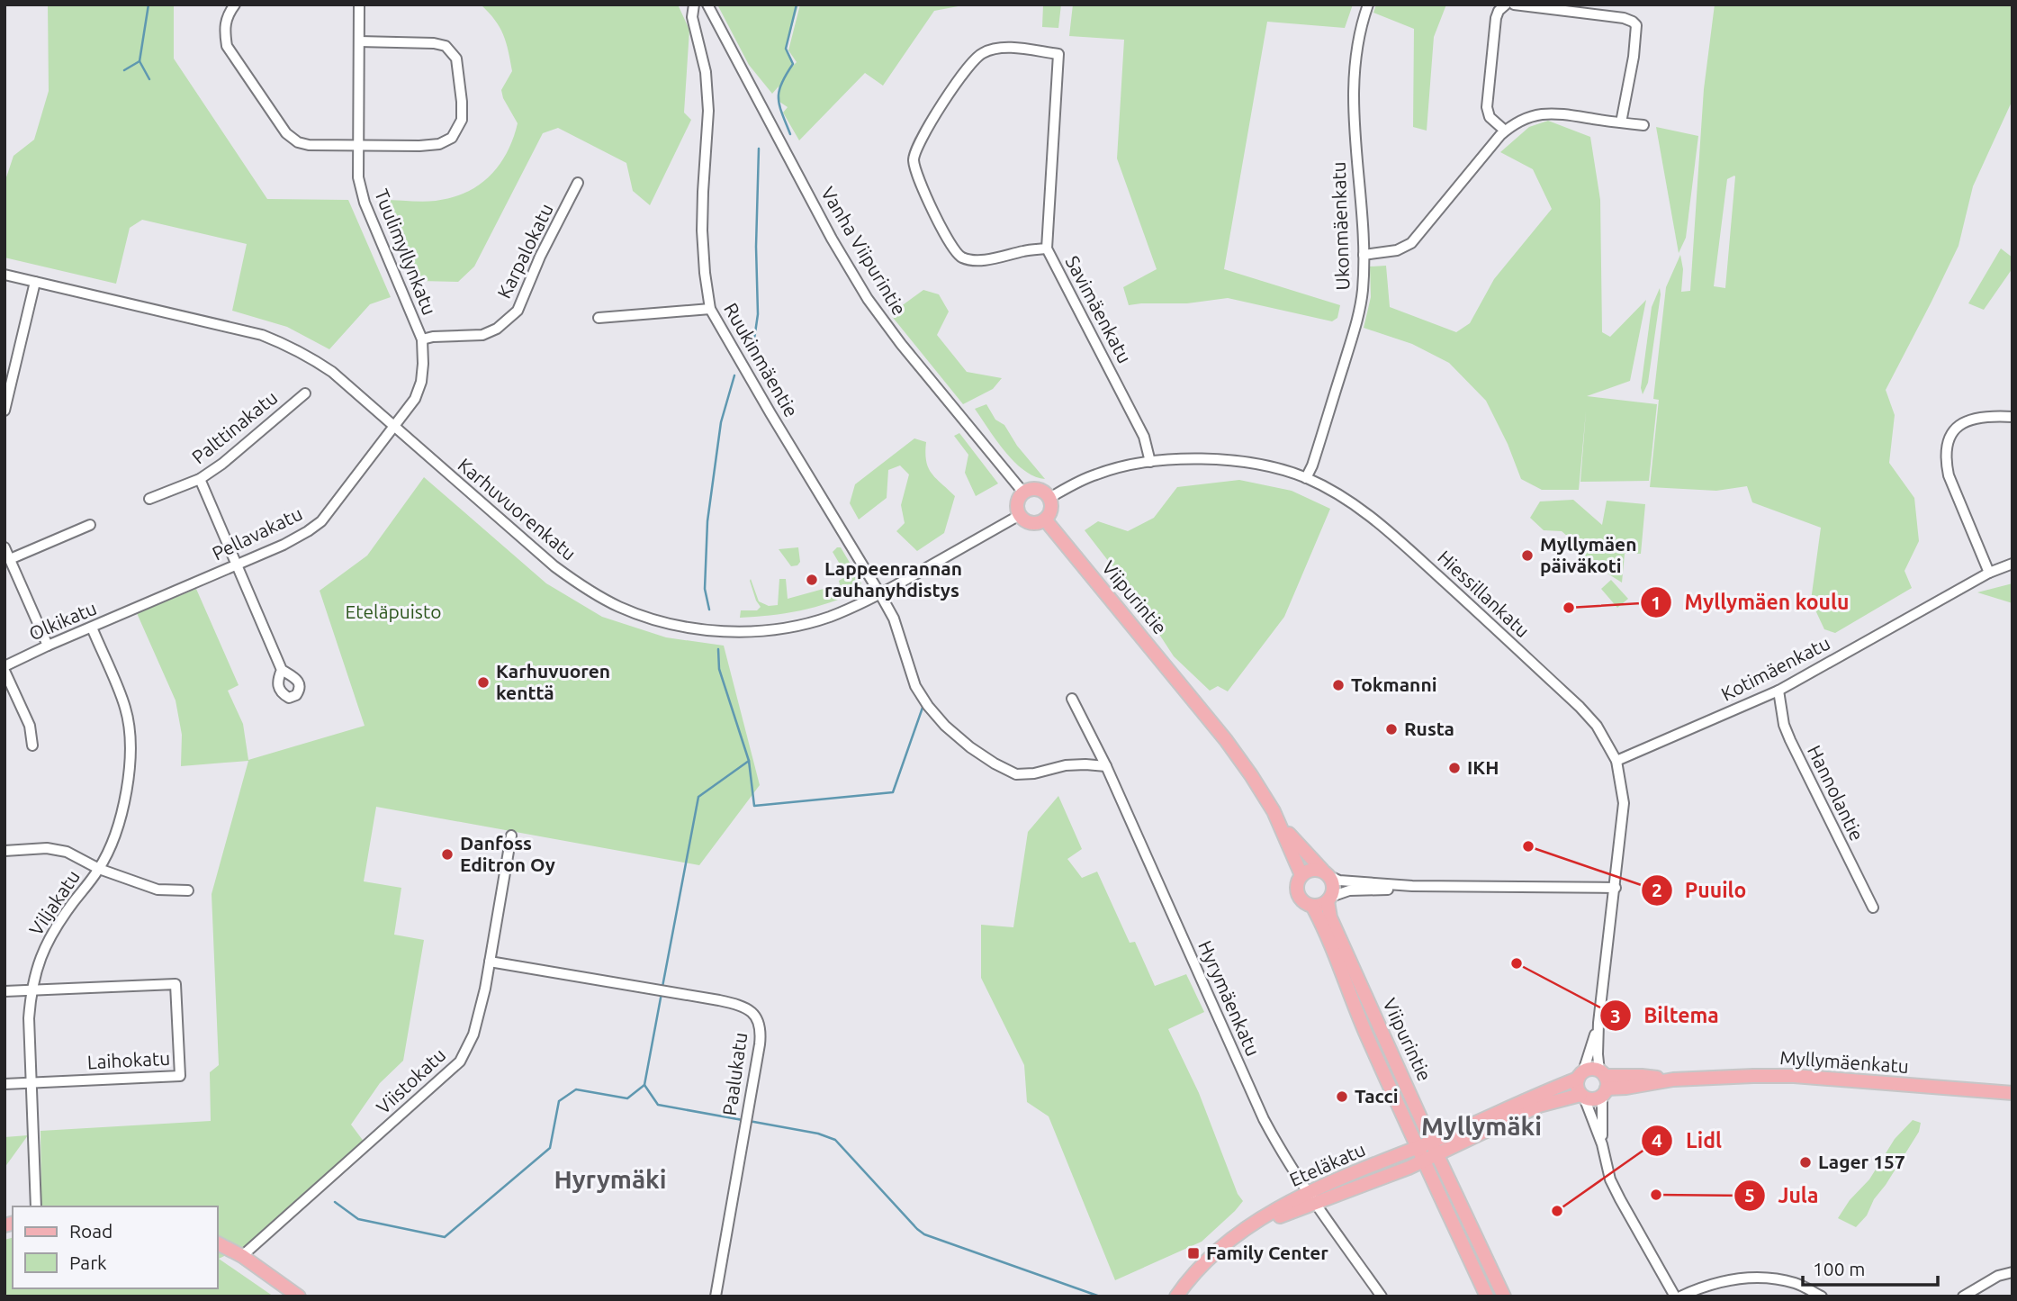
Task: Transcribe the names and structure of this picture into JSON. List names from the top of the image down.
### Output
{
  "streets": {
    "main road": ["Viipurintie", "Myllymäenkatu", "Eteläkatu"],
    "street": [
      "Ukonmäenkatu",
      "Karpalokatu",
      "Vanha Viipurintie",
      "Tuulimyllynkatu",
      "Savimäenkatu",
      "Ruukinmäentie",
      "Palttinakatu",
      "Karhuvuorenkatu",
      "Pellavakatu",
      "Hiessillankatu",
      "Olkikatu",
      "Kotimäenkatu",
      "Hannolantie",
      "Viljakatu",
      "Hyrymäenkatu",
      "Laihokatu",
      "Paalukatu",
      "Viistokatu"
    ]
  },
  "crossings": [
    ["Ukonmäenkatu", "Hiessillankatu"],
    ["Karpalokatu", "Tuulimyllynkatu"],
    ["Vanha Viipurintie", "Karhuvuorenkatu"],
    ["Vanha Viipurintie", "Hiessillankatu"],
    ["Vanha Viipurintie", "Viipurintie"],
    ["Tuulimyllynkatu", "Karhuvuorenkatu"],
    ["Tuulimyllynkatu", "Pellavakatu"],
    ["Savimäenkatu", "Hiessillankatu"],
    ["Ruukinmäentie", "Karhuvuorenkatu"],
    ["Ruukinmäentie", "Hyrymäenkatu"],
    ["Karhuvuorenkatu", "Pellavakatu"],
    ["Karhuvuorenkatu", "Hiessillankatu"],
    ["Karhuvuorenkatu", "Viipurintie"],
    ["Pellavakatu", "Olkikatu"],
    ["Hiessillankatu", "Viipurintie"],
    ["Hiessillankatu", "Kotimäenkatu"],
    ["Hiessillankatu", "Myllymäenkatu"],
    ["Viipurintie", "Eteläkatu"],
    ["Olkikatu", "Viljakatu"],
    ["Kotimäenkatu", "Hannolantie"],
    ["Viljakatu", "Laihokatu"],
    ["Hyrymäenkatu", "Eteläkatu"],
    ["Paalukatu", "Viistokatu"]
  ],
  "districts": ["Myllymäki", "Hyrymäki"],
  "parks": ["Eteläpuisto"],
  "places": {
    "other": [
      "Myllymäen päiväkoti",
      "Lappeenrannan rauhanyhdistys",
      "Myllymäen koulu",
      "Karhuvuoren kenttä",
      "Tokmanni",
      "Rusta",
      "IKH",
      "Puuilo",
      "Danfoss Editron Oy",
      "Biltema",
      "Tacci",
      "Lager 157",
      "Jula",
      "Lidl"
    ],
    "transit": ["Family Center"]
  },
  "legend": ["Road", "Park"],
  "scale_bar": "100 m"
}
